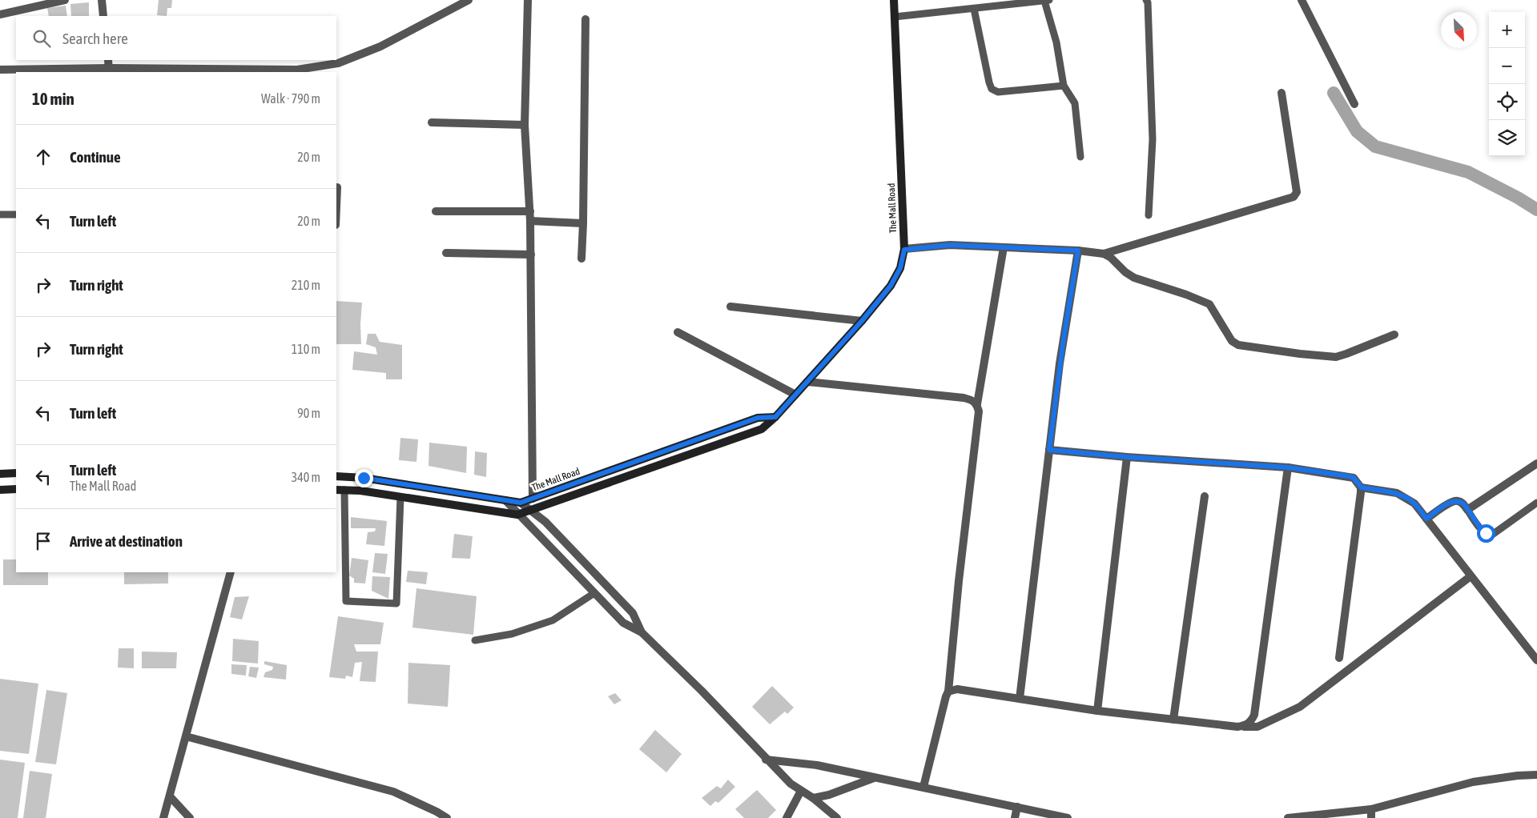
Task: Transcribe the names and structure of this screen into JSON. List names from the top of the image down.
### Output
{
  "streets": {
    "main road": ["The Mall Road"]
  },
  "north": "bottom right",
  "page": {
    "map_buttons": ["+", "−"],
    "search": "Search here",
    "heading": ["10 min", "Walk · 790 m"],
    "list": [
      ["Continue", "20 m"],
      ["Turn left", "20 m"],
      ["Turn right", "210 m"],
      ["Turn right", "110 m"],
      ["Turn left", "90 m"],
      ["Turn left", "The Mall Road", "340 m"],
      "Arrive at destination"
    ]
  }
}
